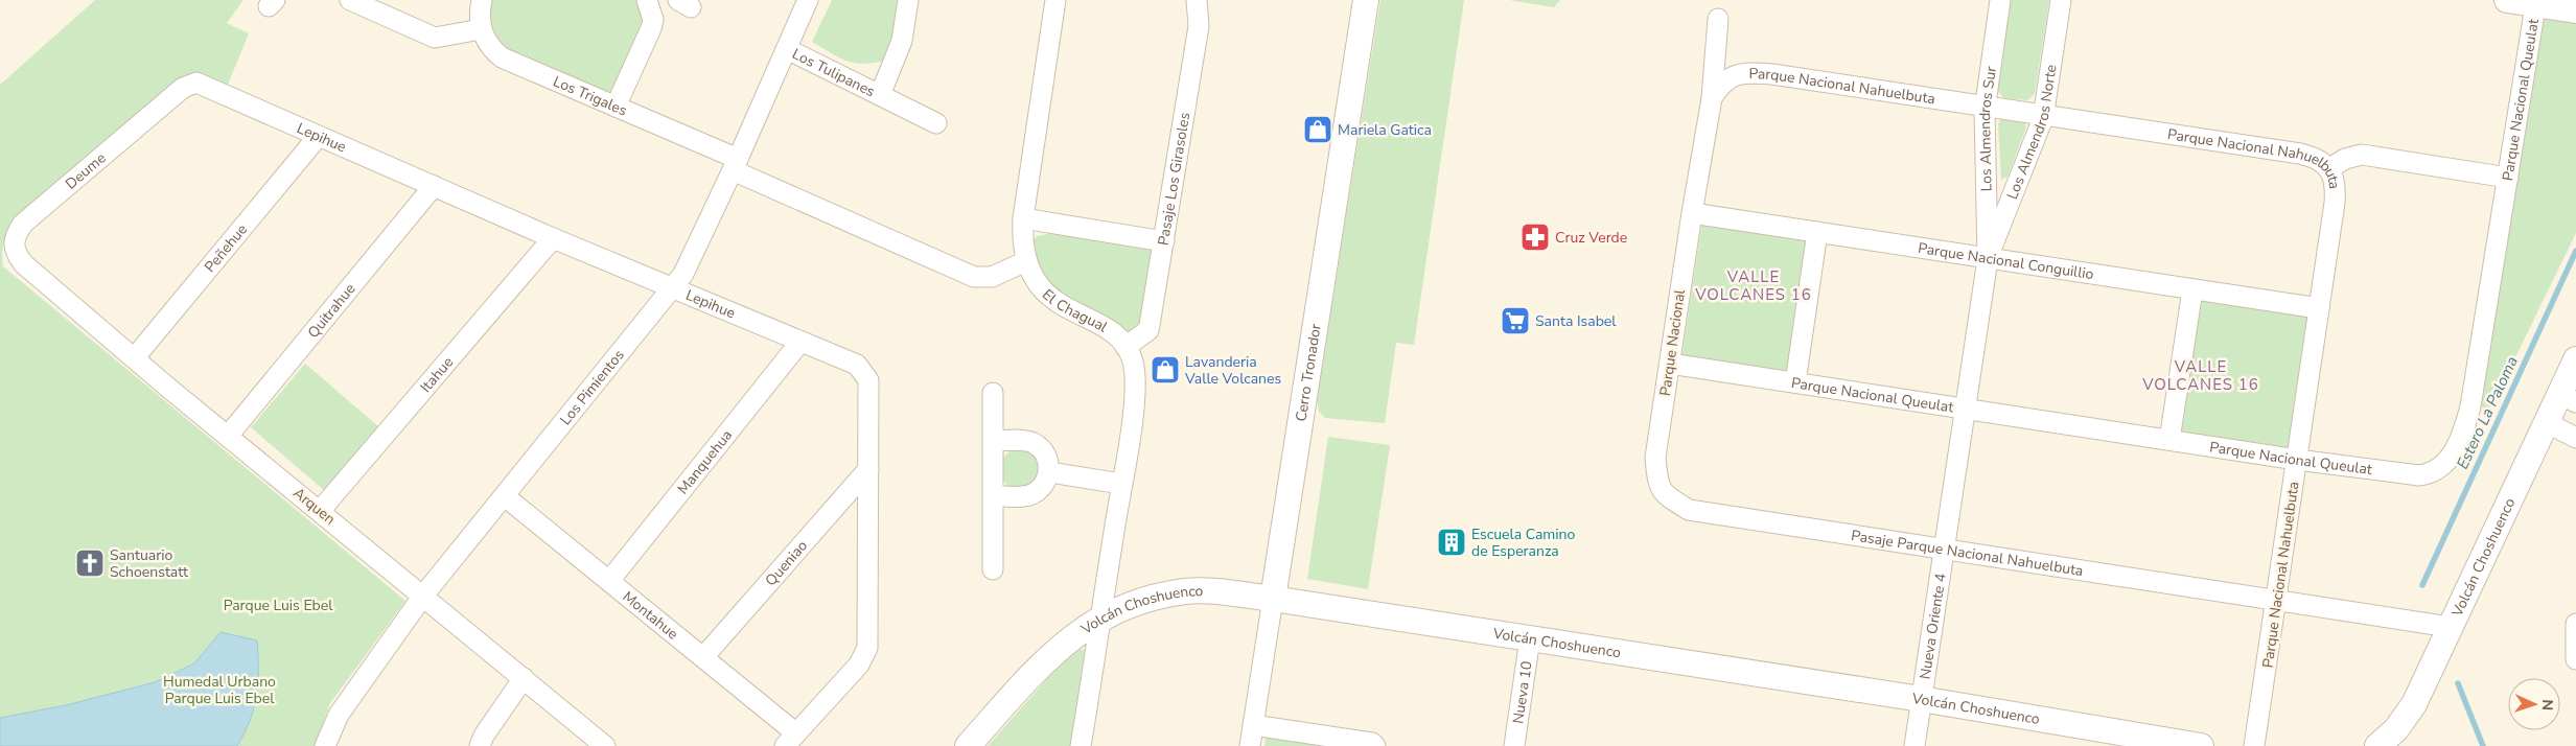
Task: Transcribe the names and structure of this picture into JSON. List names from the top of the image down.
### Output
{
  "streets": {
    "street": [
      "Los Tulipanes",
      "Parque Nacional Nahuelbuta",
      "Los Trigales",
      "Parque Nacional Queulat",
      "Los Almendros Sur",
      "Los Almendros Norte",
      "Lepihue",
      "Deume",
      "Pasaje Los Girasoles",
      "Peñehue",
      "Parque Nacional Conguillio",
      "Quitrahue",
      "El Chagual",
      "Parque Nacional",
      "Cerro Tronador",
      "Itahue",
      "Los Pimientos",
      "Manquehua",
      "Arquen",
      "Pasaje Parque Nacional Nahuelbuta",
      "Volcán Choshuenco",
      "Queniao",
      "Montahue",
      "Nueva Oriente 4",
      "Nueva 10"
    ]
  },
  "crossings": [
    ["Los Tulipanes", "Los Pimientos"],
    ["Parque Nacional Nahuelbuta", "Parque Nacional Queulat"],
    ["Parque Nacional Nahuelbuta", "Los Almendros Sur"],
    ["Parque Nacional Nahuelbuta", "Los Almendros Norte"],
    ["Parque Nacional Nahuelbuta", "Parque Nacional Conguillio"],
    ["Parque Nacional Nahuelbuta", "Parque Nacional"],
    ["Parque Nacional Nahuelbuta", "Pasaje Parque Nacional Nahuelbuta"],
    ["Los Trigales", "El Chagual"],
    ["Los Trigales", "Los Pimientos"],
    ["Parque Nacional Queulat", "Parque Nacional"],
    ["Parque Nacional Queulat", "Nueva Oriente 4"],
    ["Los Almendros Sur", "Los Almendros Norte"],
    ["Los Almendros Sur", "Parque Nacional Conguillio"],
    ["Los Almendros Sur", "Nueva Oriente 4"],
    ["Los Almendros Norte", "Parque Nacional Conguillio"],
    ["Los Almendros Norte", "Nueva Oriente 4"],
    ["Lepihue", "Deume"],
    ["Lepihue", "Peñehue"],
    ["Lepihue", "Quitrahue"],
    ["Lepihue", "Itahue"],
    ["Lepihue", "Los Pimientos"],
    ["Lepihue", "Manquehua"],
    ["Lepihue", "Queniao"],
    ["Lepihue", "Montahue"],
    ["Deume", "Arquen"],
    ["Pasaje Los Girasoles", "El Chagual"],
    ["Peñehue", "Arquen"],
    ["Parque Nacional Conguillio", "Parque Nacional"],
    ["Parque Nacional Conguillio", "Nueva Oriente 4"],
    ["Quitrahue", "Arquen"],
    ["Parque Nacional", "Pasaje Parque Nacional Nahuelbuta"],
    ["Cerro Tronador", "Volcán Choshuenco"],
    ["Itahue", "Arquen"],
    ["Los Pimientos", "Arquen"],
    ["Los Pimientos", "Montahue"],
    ["Manquehua", "Montahue"],
    ["Pasaje Parque Nacional Nahuelbuta", "Volcán Choshuenco"],
    ["Pasaje Parque Nacional Nahuelbuta", "Nueva Oriente 4"],
    ["Volcán Choshuenco", "Nueva Oriente 4"],
    ["Volcán Choshuenco", "Nueva 10"],
    ["Queniao", "Montahue"]
  ],
  "districts": ["VALLE VOLCANES 16", "VALLE VOLCANES 16"],
  "water": ["Estero La Paloma"],
  "parks": ["Parque Luis Ebel", "Humedal Urbano Parque Luis Ebel"],
  "places": {
    "shop": ["Mariela Gatica", "Lavanderia Valle Volcanes"],
    "pharmacy": ["Cruz Verde"],
    "supermarket": ["Santa Isabel"],
    "building": ["Escuela Camino de Esperanza"],
    "church": ["Santuario Schoenstatt"]
  },
  "north": "right"
}
